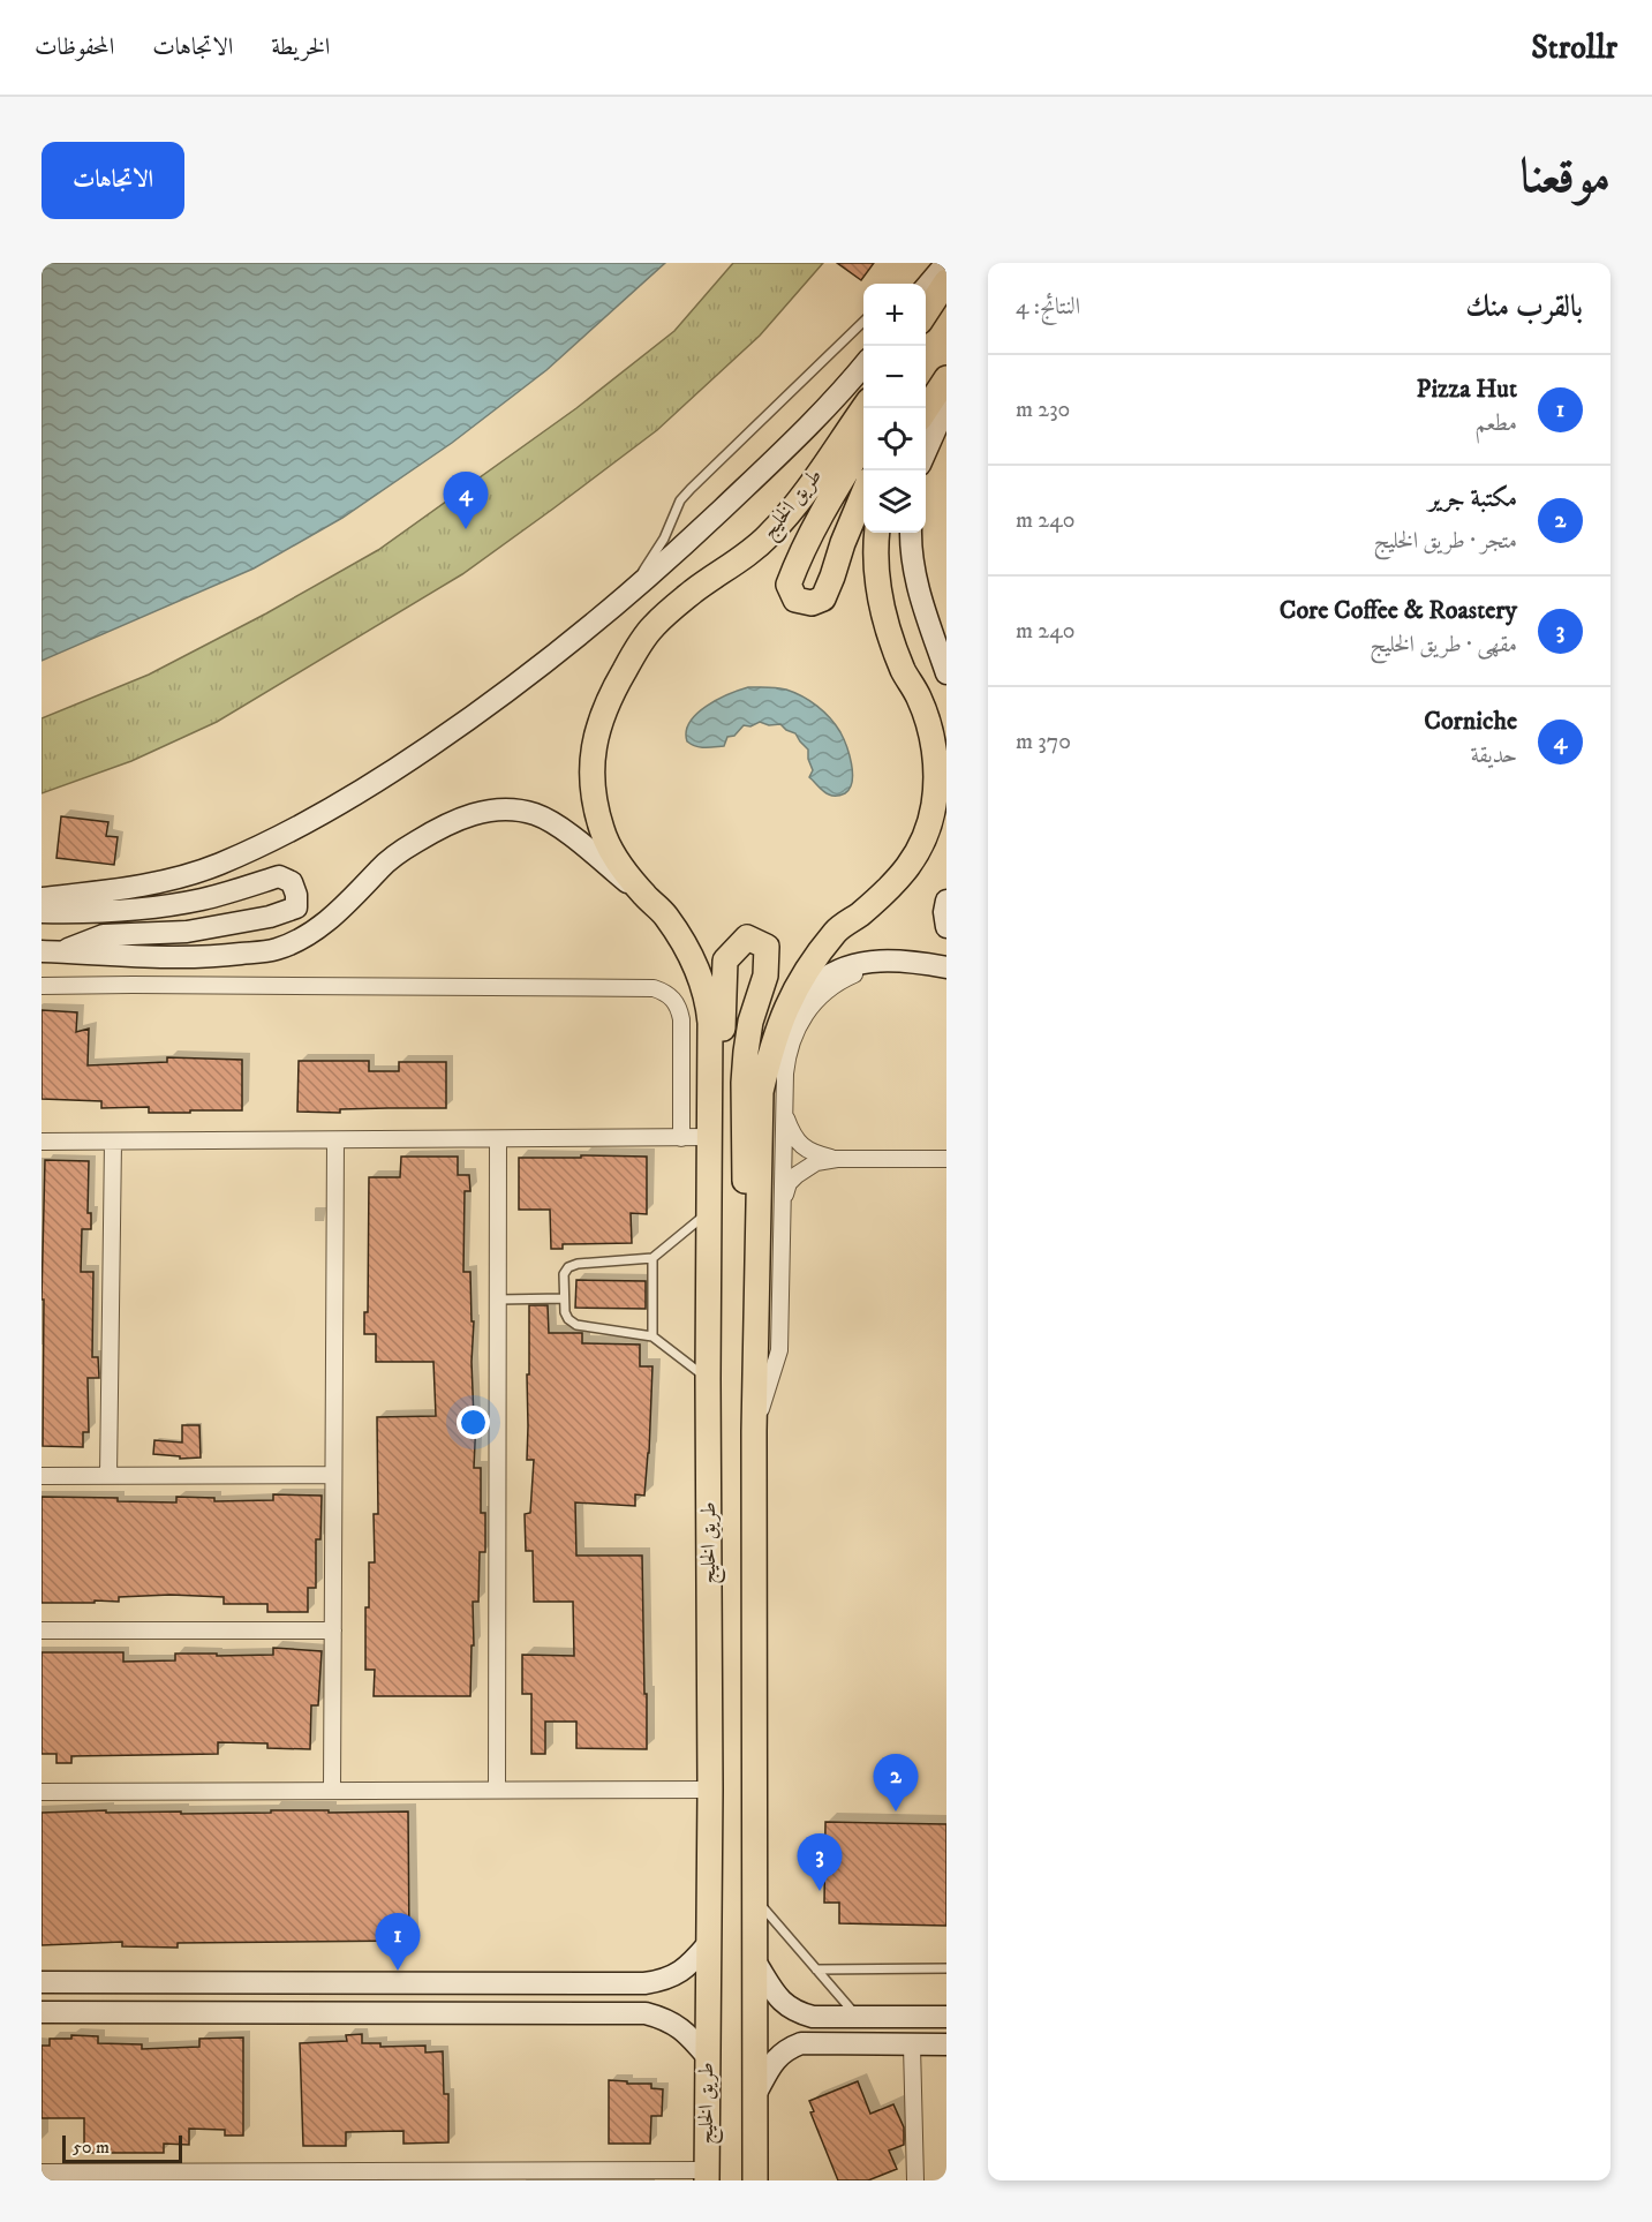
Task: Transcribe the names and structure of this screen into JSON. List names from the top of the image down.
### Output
{
  "streets": {
    "main road": ["طريق الخليج"]
  },
  "scale_bar": "50 m",
  "page": {
    "header": "Strollr",
    "nav": ["الخريطة", "الاتجاهات", "المحفوظات"],
    "title": "موقعنا",
    "buttons": "الاتجاهات",
    "heading": ["بالقرب منك", "النتائج: 4"],
    "map_buttons": ["+", "−"],
    "list": [
      {
        "mark": "1",
        "name": "Pizza Hut",
        "note": "مطعم",
        "value": "230 m"
      },
      {
        "mark": "2",
        "name": "مكتبة جرير",
        "note": "متجر · طريق الخليج",
        "value": "240 m"
      },
      {
        "mark": "3",
        "name": "Core Coffee & Roastery",
        "note": "مقهى · طريق الخليج",
        "value": "240 m"
      },
      {
        "mark": "4",
        "name": "Corniche",
        "note": "حديقة",
        "value": "370 m"
      }
    ],
    "pins": [
      "4",
      "2",
      "3",
      "1"
    ],
    "scale": "50 m"
  }
}
